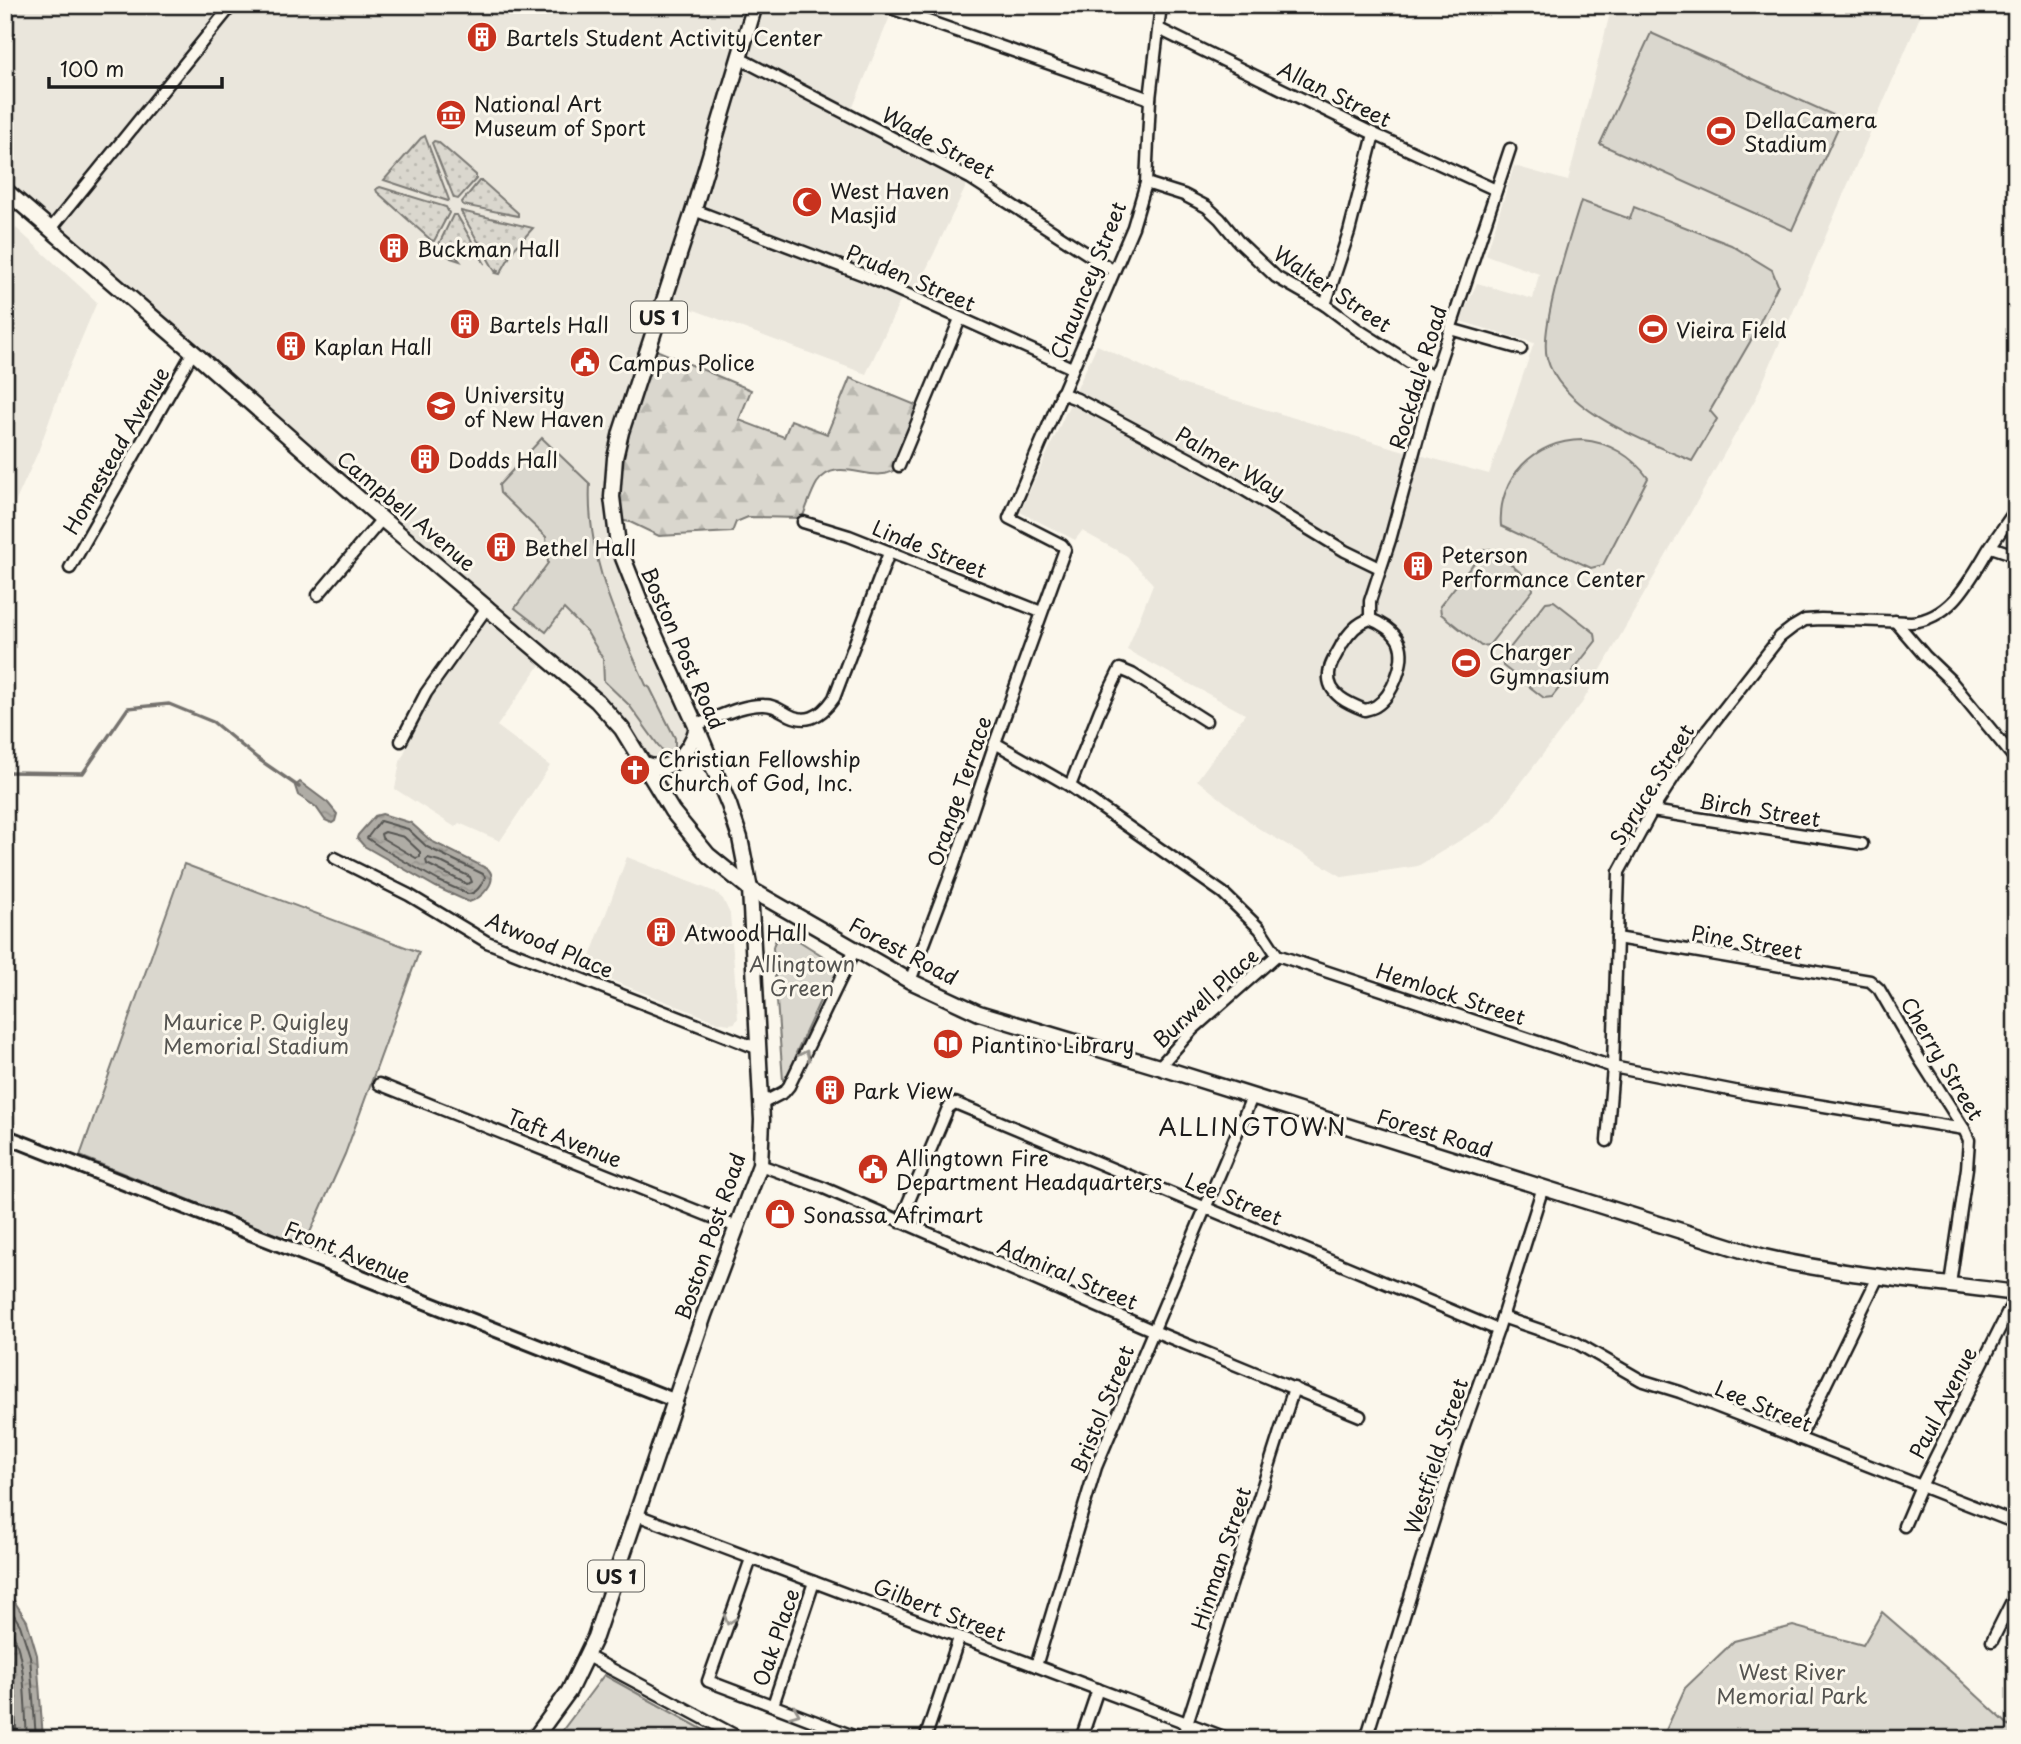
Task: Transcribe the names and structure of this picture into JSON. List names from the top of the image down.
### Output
{
  "streets": {
    "main road": [
      "US 1",
      "Campbell Avenue",
      "Boston Post Road",
      "Forest Road"
    ],
    "street": [
      "Allan Street",
      "Wade Street",
      "Pruden Street",
      "Chauncey Street",
      "Walter Street",
      "Rockdale Road",
      "Homestead Avenue",
      "Palmer Way",
      "Linde Street",
      "Spruce Street",
      "Orange Terrace",
      "Birch Street",
      "Pine Street",
      "Atwood Place",
      "Hemlock Street",
      "Burwell Place",
      "Cherry Street",
      "Taft Avenue",
      "Lee Street",
      "Front Avenue",
      "Admiral Street",
      "Paul Avenue",
      "Bristol Street",
      "Westfield Street",
      "Hinman Street",
      "Gilbert Street",
      "Oak Place"
    ]
  },
  "crossings": [
    ["Allan Street", "Chauncey Street"],
    ["Allan Street", "Rockdale Road"],
    ["Wade Street", "Chauncey Street"],
    ["Wade Street", "Boston Post Road"],
    ["Pruden Street", "Chauncey Street"],
    ["Pruden Street", "Boston Post Road"],
    ["Chauncey Street", "Walter Street"],
    ["Chauncey Street", "Palmer Way"],
    ["Chauncey Street", "Linde Street"],
    ["Chauncey Street", "Orange Terrace"],
    ["Walter Street", "Rockdale Road"],
    ["Rockdale Road", "Palmer Way"],
    ["Homestead Avenue", "Campbell Avenue"],
    ["Campbell Avenue", "Boston Post Road"],
    ["Campbell Avenue", "Forest Road"],
    ["Linde Street", "Orange Terrace"],
    ["Boston Post Road", "Atwood Place"],
    ["Boston Post Road", "Forest Road"],
    ["Boston Post Road", "Taft Avenue"],
    ["Boston Post Road", "Front Avenue"],
    ["Boston Post Road", "Admiral Street"],
    ["Boston Post Road", "Gilbert Street"],
    ["Spruce Street", "Birch Street"],
    ["Spruce Street", "Pine Street"],
    ["Spruce Street", "Hemlock Street"],
    ["Orange Terrace", "Forest Road"],
    ["Pine Street", "Cherry Street"],
    ["Forest Road", "Burwell Place"],
    ["Forest Road", "Cherry Street"],
    ["Forest Road", "Paul Avenue"],
    ["Forest Road", "Bristol Street"],
    ["Forest Road", "Westfield Street"],
    ["Hemlock Street", "Burwell Place"],
    ["Hemlock Street", "Cherry Street"],
    ["Lee Street", "Admiral Street"],
    ["Lee Street", "Paul Avenue"],
    ["Lee Street", "Bristol Street"],
    ["Lee Street", "Westfield Street"],
    ["Admiral Street", "Bristol Street"],
    ["Admiral Street", "Hinman Street"],
    ["Bristol Street", "Gilbert Street"],
    ["Hinman Street", "Gilbert Street"],
    ["Gilbert Street", "Oak Place"]
  ],
  "districts": ["ALLINGTOWN"],
  "parks": ["Allingtown Green", "Maurice P. Quigley Memorial Stadium", "West River Memorial Park"],
  "places": {
    "building": [
      "Bartels Student Activity Center",
      "Buckman Hall",
      "Bartels Hall",
      "Kaplan Hall",
      "Dodds Hall",
      "Bethel Hall",
      "Peterson Performance Center",
      "Atwood Hall",
      "Park View"
    ],
    "museum": ["National Art Museum of Sport"],
    "sports": ["DellaCamera Stadium", "Vieira Field", "Charger Gymnasium"],
    "mosque": ["West Haven Masjid"],
    "public building": ["Campus Police", "Allingtown Fire Department Headquarters"],
    "school or university": ["University of New Haven"],
    "church": ["Christian Fellowship Church of God, Inc."],
    "library": ["Piantino Library"],
    "shop": ["Sonassa Afrimart"]
  },
  "scale_bar": "100 m"
}
